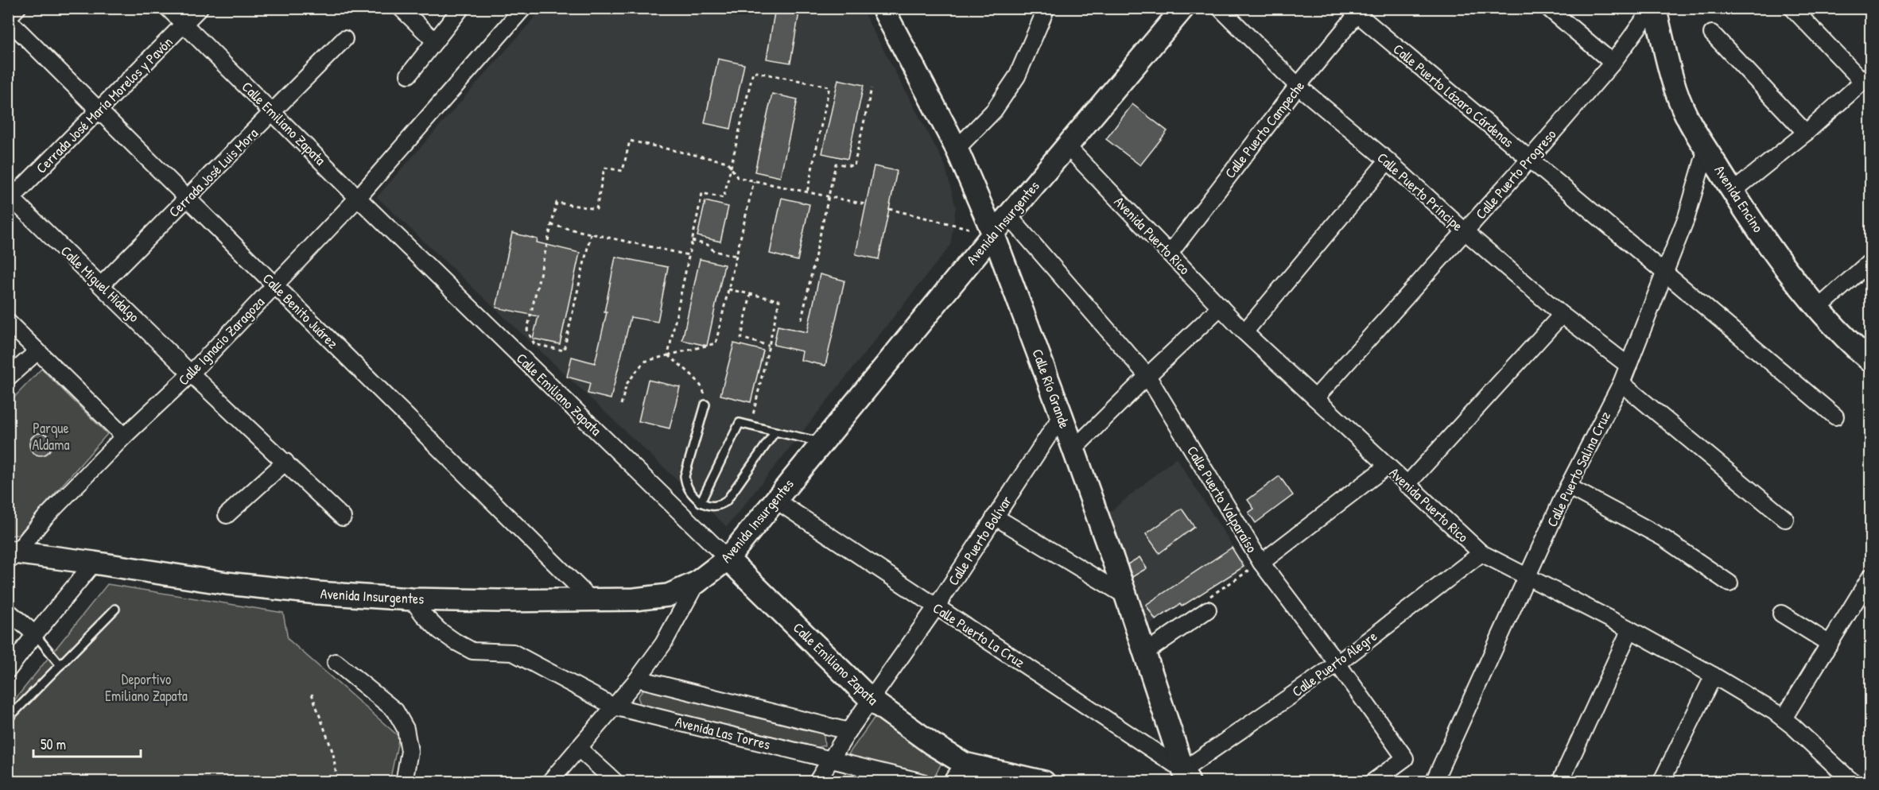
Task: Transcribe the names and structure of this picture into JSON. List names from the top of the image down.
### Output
{
  "streets": {
    "main road": [
      "Calle Emiliano Zapata",
      "Avenida Encino",
      "Avenida Insurgentes",
      "Calle Río Grande"
    ],
    "street": [
      "Calle Puerto Lázaro Cárdenas",
      "Cerrada José María Morelos y Pavón",
      "Calle Puerto Campeche",
      "Cerrada José Luis Mora",
      "Calle Puerto Progreso",
      "Calle Puerto Príncipe",
      "Avenida Puerto Rico",
      "Calle Miguel Hidalgo",
      "Calle Benito Juárez",
      "Calle Ignacio Zaragoza",
      "Calle Puerto Salina Cruz",
      "Calle Puerto Valparaíso",
      "Calle Puerto Bolívar",
      "Calle Puerto La Cruz",
      "Calle Puerto Alegre",
      "Avenida Las Torres"
    ]
  },
  "crossings": [
    ["Calle Puerto Lázaro Cárdenas", "Calle Puerto Campeche"],
    ["Calle Puerto Lázaro Cárdenas", "Calle Puerto Progreso"],
    ["Calle Puerto Lázaro Cárdenas", "Calle Puerto Salina Cruz"],
    ["Cerrada José María Morelos y Pavón", "Calle Emiliano Zapata"],
    ["Cerrada José María Morelos y Pavón", "Calle Miguel Hidalgo"],
    ["Cerrada José María Morelos y Pavón", "Calle Benito Juárez"],
    ["Calle Emiliano Zapata", "Cerrada José Luis Mora"],
    ["Calle Emiliano Zapata", "Avenida Insurgentes"],
    ["Calle Emiliano Zapata", "Calle Ignacio Zaragoza"],
    ["Calle Emiliano Zapata", "Calle Puerto Bolívar"],
    ["Calle Puerto Campeche", "Calle Puerto Príncipe"],
    ["Calle Puerto Campeche", "Avenida Puerto Rico"],
    ["Cerrada José Luis Mora", "Calle Miguel Hidalgo"],
    ["Cerrada José Luis Mora", "Calle Benito Juárez"],
    ["Calle Puerto Progreso", "Calle Puerto Príncipe"],
    ["Calle Puerto Progreso", "Avenida Encino"],
    ["Calle Puerto Progreso", "Avenida Puerto Rico"],
    ["Calle Puerto Príncipe", "Calle Puerto Salina Cruz"],
    ["Avenida Encino", "Calle Puerto Salina Cruz"],
    ["Avenida Insurgentes", "Avenida Puerto Rico"],
    ["Avenida Insurgentes", "Calle Benito Juárez"],
    ["Avenida Insurgentes", "Calle Ignacio Zaragoza"],
    ["Avenida Insurgentes", "Calle Río Grande"],
    ["Avenida Insurgentes", "Calle Puerto Valparaíso"],
    ["Avenida Insurgentes", "Calle Puerto La Cruz"],
    ["Avenida Insurgentes", "Avenida Las Torres"],
    ["Avenida Puerto Rico", "Calle Puerto Salina Cruz"],
    ["Avenida Puerto Rico", "Calle Puerto Alegre"],
    ["Calle Miguel Hidalgo", "Calle Ignacio Zaragoza"],
    ["Calle Benito Juárez", "Calle Ignacio Zaragoza"],
    ["Calle Río Grande", "Calle Puerto Bolívar"],
    ["Calle Río Grande", "Calle Puerto La Cruz"],
    ["Calle Río Grande", "Calle Puerto Alegre"],
    ["Calle Puerto Valparaíso", "Calle Puerto Alegre"],
    ["Calle Puerto Bolívar", "Calle Puerto La Cruz"],
    ["Calle Puerto Bolívar", "Avenida Las Torres"],
    ["Calle Puerto La Cruz", "Calle Puerto Alegre"]
  ],
  "parks": ["Parque Aldama", "Deportivo Emiliano Zapata"],
  "scale_bar": "50 m"
}
